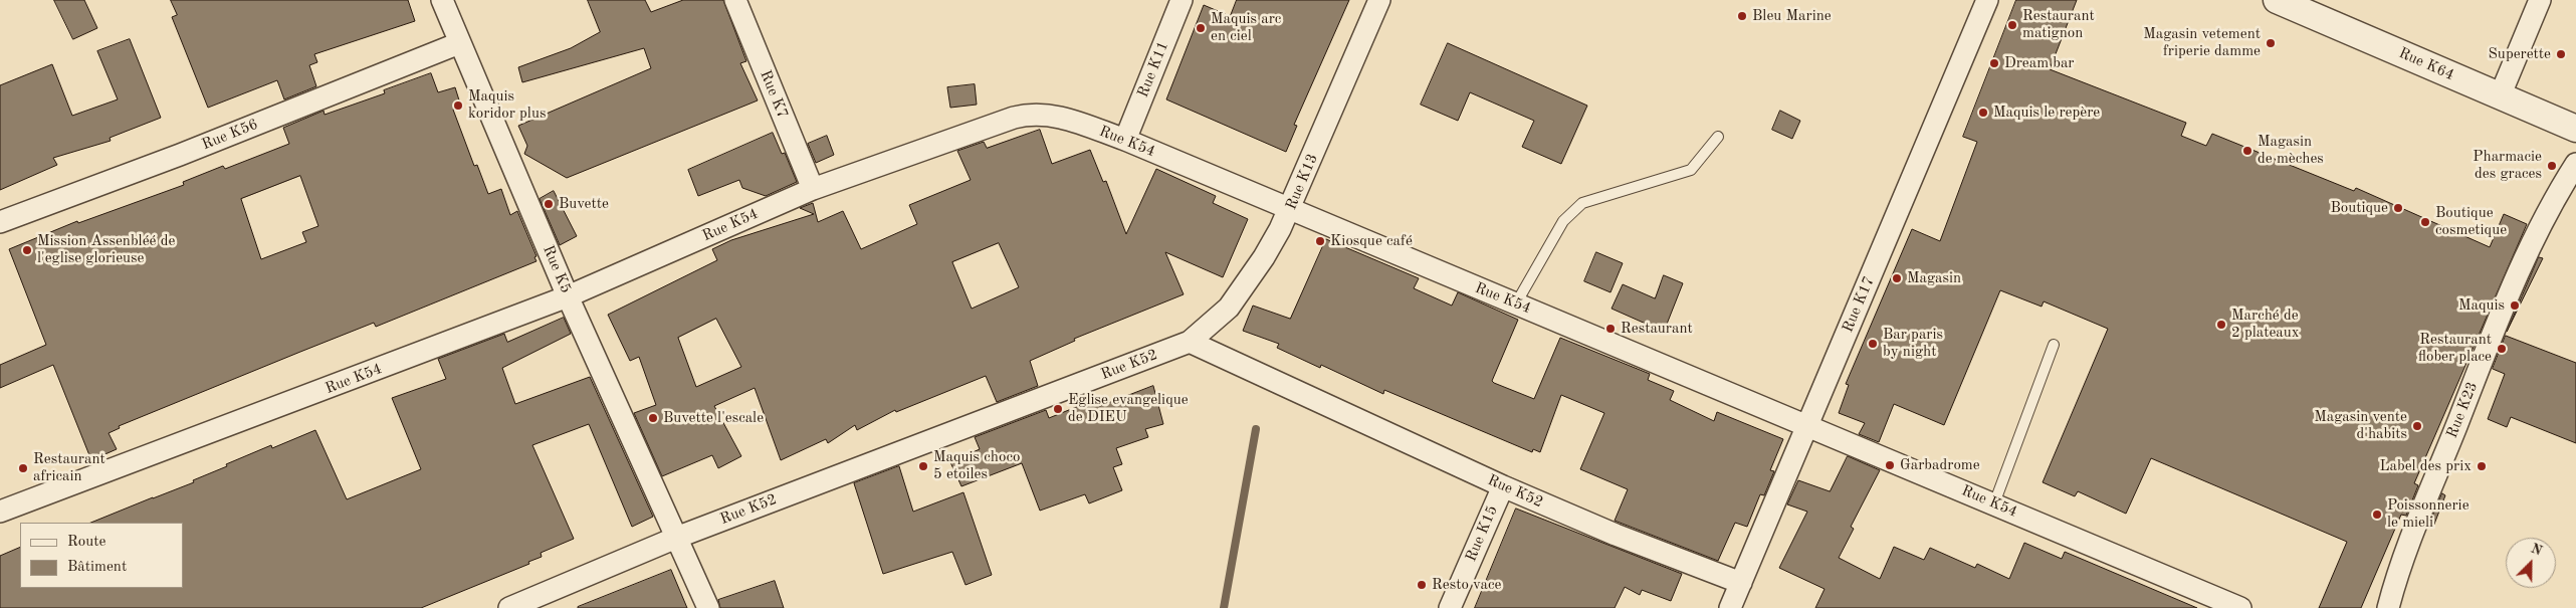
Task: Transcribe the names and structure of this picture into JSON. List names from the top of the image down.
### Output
{
  "streets": {
    "street": [
      "Rue K64",
      "Rue K11",
      "Rue K7",
      "Rue K56",
      "Rue K54",
      "Rue K13",
      "Rue K5",
      "Rue K17",
      "Rue K52",
      "Rue K23",
      "Rue K15"
    ]
  },
  "crossings": [
    ["Rue K11", "Rue K54"],
    ["Rue K7", "Rue K54"],
    ["Rue K56", "Rue K5"],
    ["Rue K54", "Rue K13"],
    ["Rue K54", "Rue K5"],
    ["Rue K54", "Rue K17"],
    ["Rue K13", "Rue K52"],
    ["Rue K5", "Rue K52"],
    ["Rue K17", "Rue K52"],
    ["Rue K52", "Rue K15"]
  ],
  "places": [
    "Bleu Marine",
    "Restaurant matignon",
    "Maquis arc en ciel",
    "Magasin vetement friperie damme",
    "Superette",
    "Dream bar",
    "Maquis koridor plus",
    "Maquis le repère",
    "Magasin de mèches",
    "Pharmacie des graces",
    "Buvette",
    "Boutique",
    "Boutique cosmetique",
    "Kiosque café",
    "Mission Assenbléé de l'eglise glorieuse",
    "Magasin",
    "Maquis",
    "Marché de 2 plateaux",
    "Restaurant",
    "Bar paris by night",
    "Restaurant flober place",
    "Eglise evangelique de DIEU",
    "Buvette l'escale",
    "Magasin vente d'habits",
    "Garbadrome",
    "Maquis choco 5 etoiles",
    "Label des prix",
    "Restaurant africain",
    "Poissonnerie le mieli",
    "Resto vace"
  ],
  "legend": ["Route", "Bâtiment"],
  "north": "top right"
}
